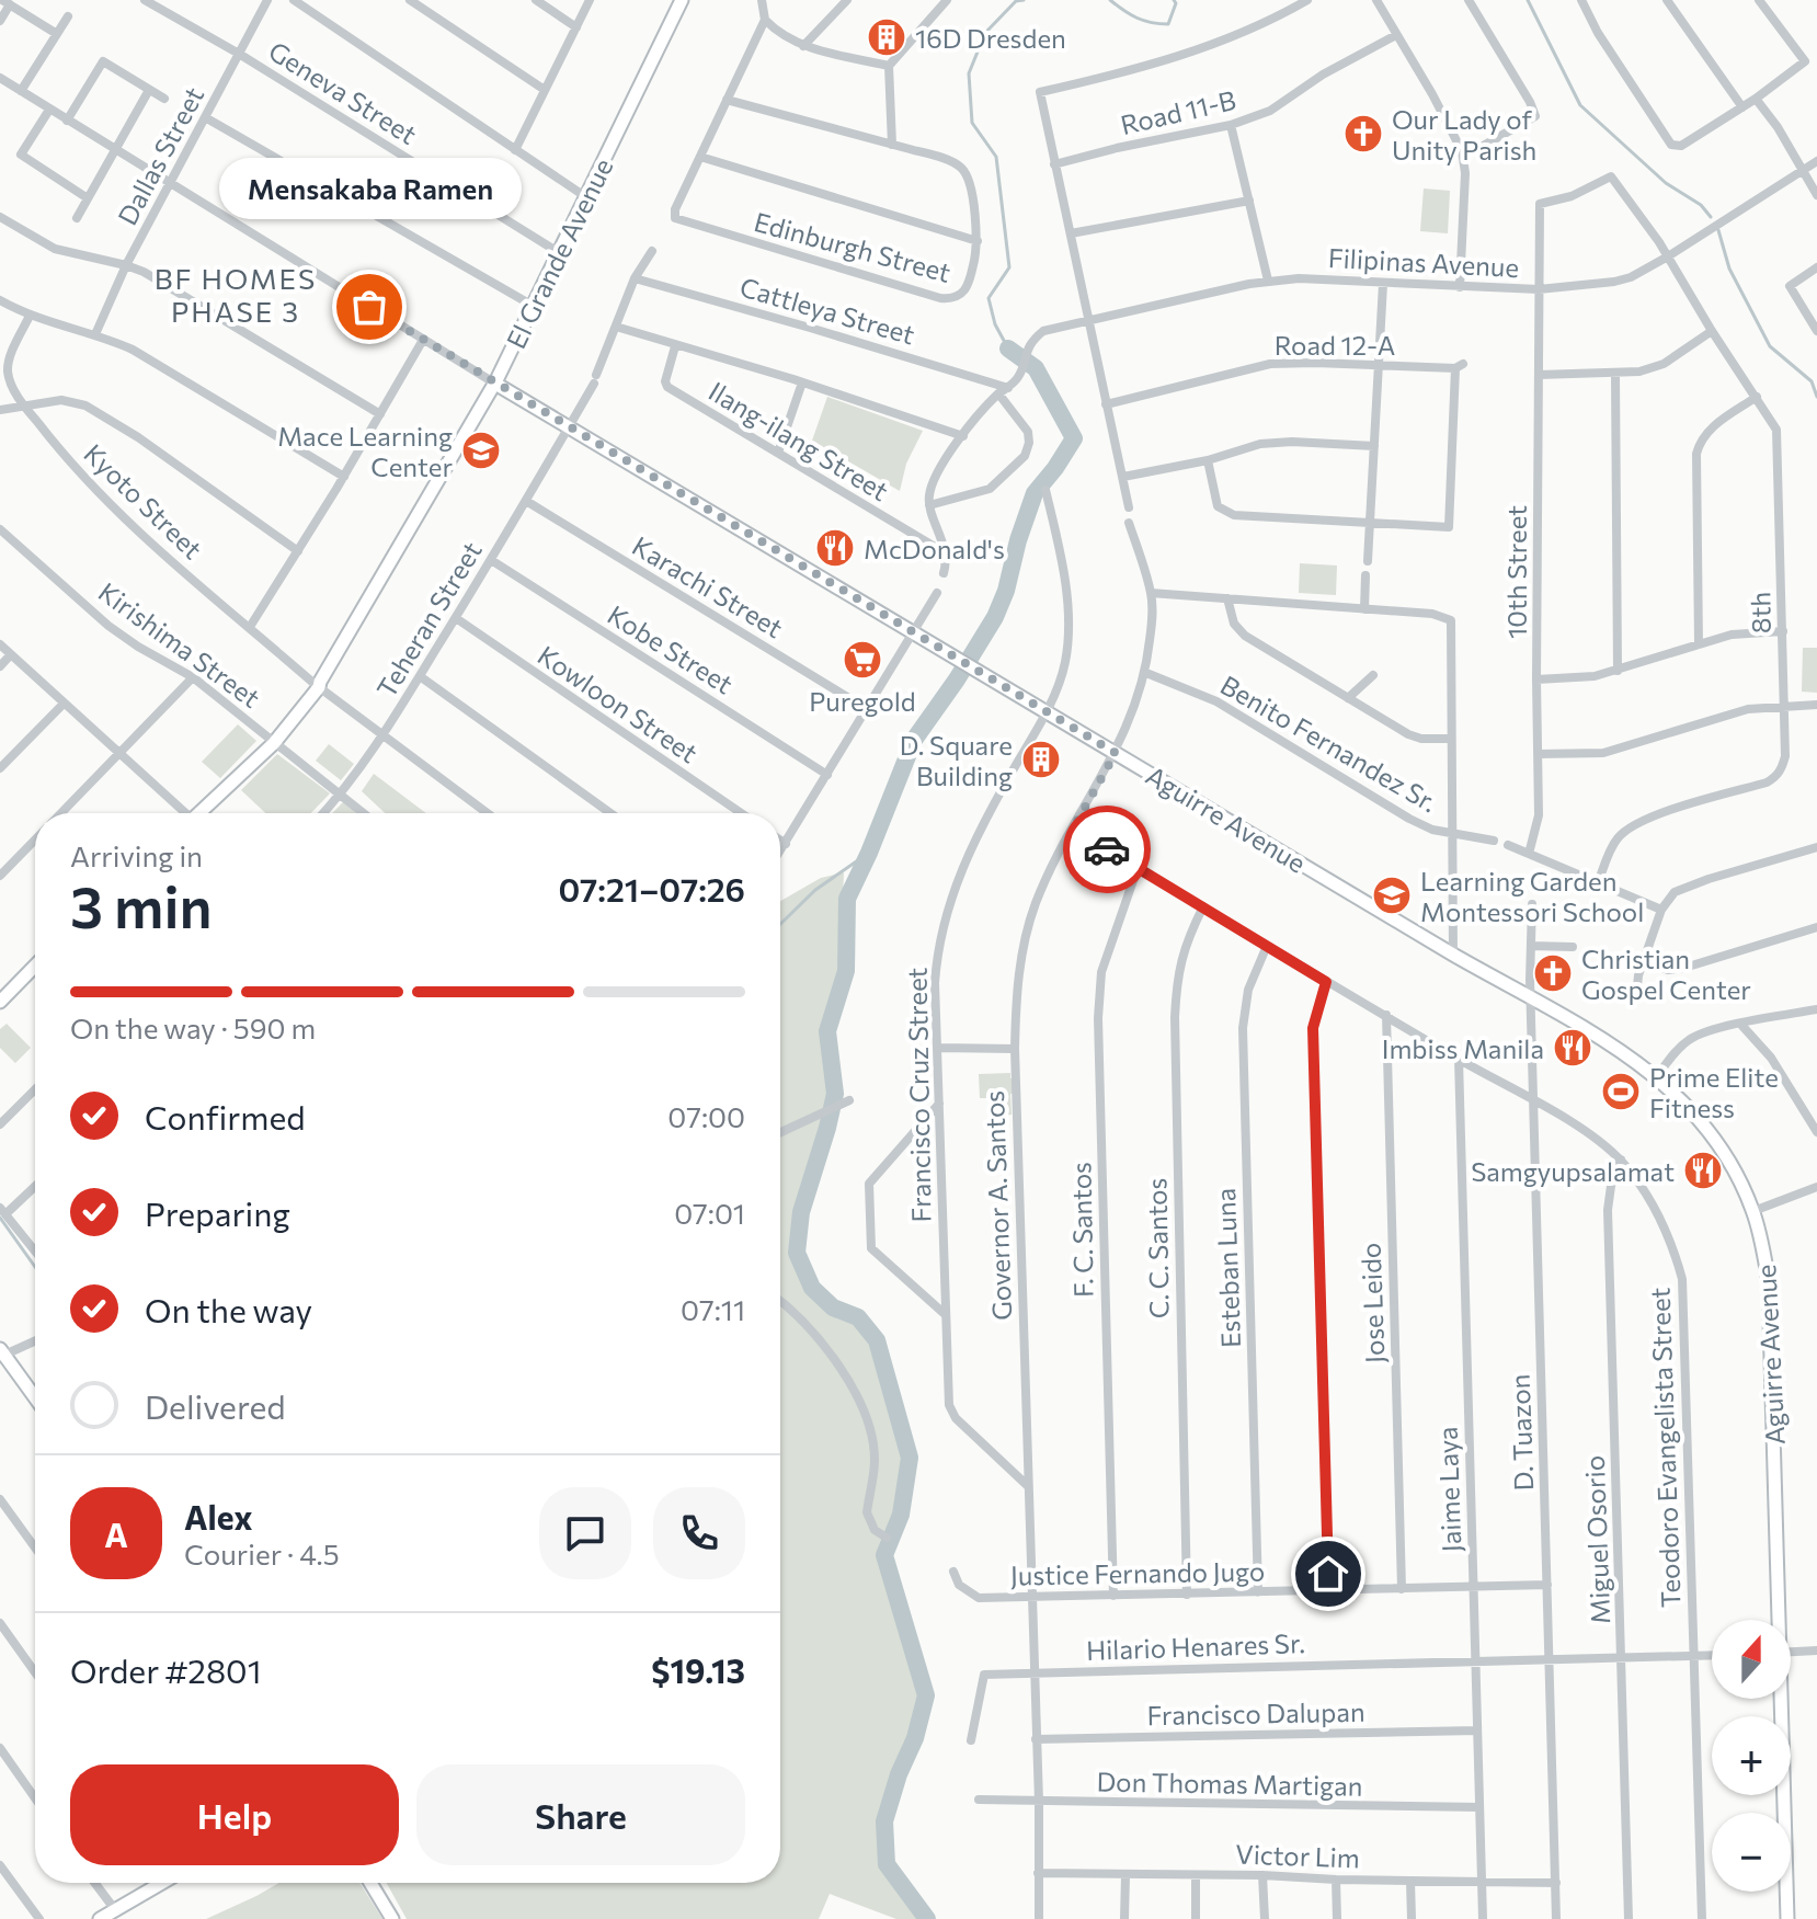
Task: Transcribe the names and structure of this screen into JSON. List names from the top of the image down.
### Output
{
  "streets": {
    "street": [
      "Geneva Street",
      "Road 11-B",
      "Dallas Street",
      "Edinburgh Street",
      "El Grande Avenue",
      "Filipinas Avenue",
      "Cattleya Street",
      "Road 12-A",
      "Ilang-ilang Street",
      "Kyoto Street",
      "10th Street",
      "Karachi Street",
      "8th",
      "Teheran Street",
      "Kirishima Street",
      "Kobe Street",
      "Kowloon Street",
      "Benito Fernandez Sr.",
      "Aguirre Avenue",
      "Francisco Cruz Street",
      "Governor A. Santos",
      "F. C. Santos",
      "C. C. Santos",
      "Esteban Luna",
      "Jose Leido",
      "D. Tuazon",
      "Teodoro Evangelista Street",
      "Jaime Laya",
      "Miguel Osorio",
      "Justice Fernando Jugo",
      "Hilario Henares Sr.",
      "Francisco Dalupan",
      "Don Thomas Martigan",
      "Victor Lim"
    ]
  },
  "crossings": [
    ["Geneva Street", "Dallas Street"],
    ["Geneva Street", "El Grande Avenue"],
    ["Dallas Street", "Aguirre Avenue"],
    ["El Grande Avenue", "Kyoto Street"],
    ["El Grande Avenue", "Kirishima Street"],
    ["El Grande Avenue", "Aguirre Avenue"],
    ["Filipinas Avenue", "Cattleya Street"],
    ["Filipinas Avenue", "10th Street"],
    ["Filipinas Avenue", "8th"],
    ["Cattleya Street", "Teheran Street"],
    ["Kyoto Street", "Teheran Street"],
    ["10th Street", "8th"],
    ["Karachi Street", "Teheran Street"],
    ["Teheran Street", "Kirishima Street"],
    ["Teheran Street", "Kobe Street"],
    ["Teheran Street", "Kowloon Street"],
    ["Teheran Street", "Aguirre Avenue"],
    ["Benito Fernandez Sr.", "Governor A. Santos"],
    ["Aguirre Avenue", "Francisco Cruz Street"],
    ["Aguirre Avenue", "Governor A. Santos"],
    ["Aguirre Avenue", "D. Tuazon"],
    ["Francisco Cruz Street", "Governor A. Santos"],
    ["Governor A. Santos", "Teodoro Evangelista Street"],
    ["Governor A. Santos", "Justice Fernando Jugo"],
    ["Governor A. Santos", "Hilario Henares Sr."],
    ["Governor A. Santos", "Francisco Dalupan"],
    ["Governor A. Santos", "Don Thomas Martigan"],
    ["Governor A. Santos", "Victor Lim"],
    ["F. C. Santos", "Teodoro Evangelista Street"],
    ["F. C. Santos", "Justice Fernando Jugo"],
    ["C. C. Santos", "Teodoro Evangelista Street"],
    ["C. C. Santos", "Justice Fernando Jugo"],
    ["Esteban Luna", "Teodoro Evangelista Street"],
    ["Esteban Luna", "Justice Fernando Jugo"],
    ["Jose Leido", "Teodoro Evangelista Street"],
    ["Jose Leido", "Justice Fernando Jugo"],
    ["D. Tuazon", "Teodoro Evangelista Street"],
    ["D. Tuazon", "Justice Fernando Jugo"],
    ["D. Tuazon", "Hilario Henares Sr."],
    ["D. Tuazon", "Victor Lim"],
    ["Teodoro Evangelista Street", "Jaime Laya"],
    ["Teodoro Evangelista Street", "Miguel Osorio"],
    ["Teodoro Evangelista Street", "Hilario Henares Sr."],
    ["Jaime Laya", "Justice Fernando Jugo"],
    ["Jaime Laya", "Hilario Henares Sr."],
    ["Jaime Laya", "Francisco Dalupan"],
    ["Jaime Laya", "Don Thomas Martigan"],
    ["Jaime Laya", "Victor Lim"],
    ["Miguel Osorio", "Hilario Henares Sr."]
  ],
  "districts": ["BF HOMES PHASE 3"],
  "places": {
    "building": ["16D Dresden", "D. Square Building"],
    "church": ["Our Lady of Unity Parish", "Christian Gospel Center"],
    "other": ["Mensakaba Ramen"],
    "school or university": ["Mace Learning Center", "Learning Garden Montessori School"],
    "restaurant": ["McDonald's", "Imbiss Manila", "Samgyupsalamat"],
    "supermarket": ["Puregold"],
    "sports": ["Prime Elite Fitness"]
  },
  "north": "top",
  "page": {
    "bubble": "Mensakaba Ramen",
    "heading": ["3 min", "Arriving in", "07:21–07:26"],
    "panel": [
      "Alex",
      "Courier · 4.5",
      "Order #2801",
      "$19.13"
    ],
    "bar": "On the way · 590 m",
    "list": [
      ["Confirmed", "07:00"],
      ["Preparing", "07:01"],
      ["On the way", "07:11"],
      "Delivered"
    ],
    "round": "A",
    "map_buttons": ["+", "−"],
    "buttons": ["Help", "Share"]
  }
}
